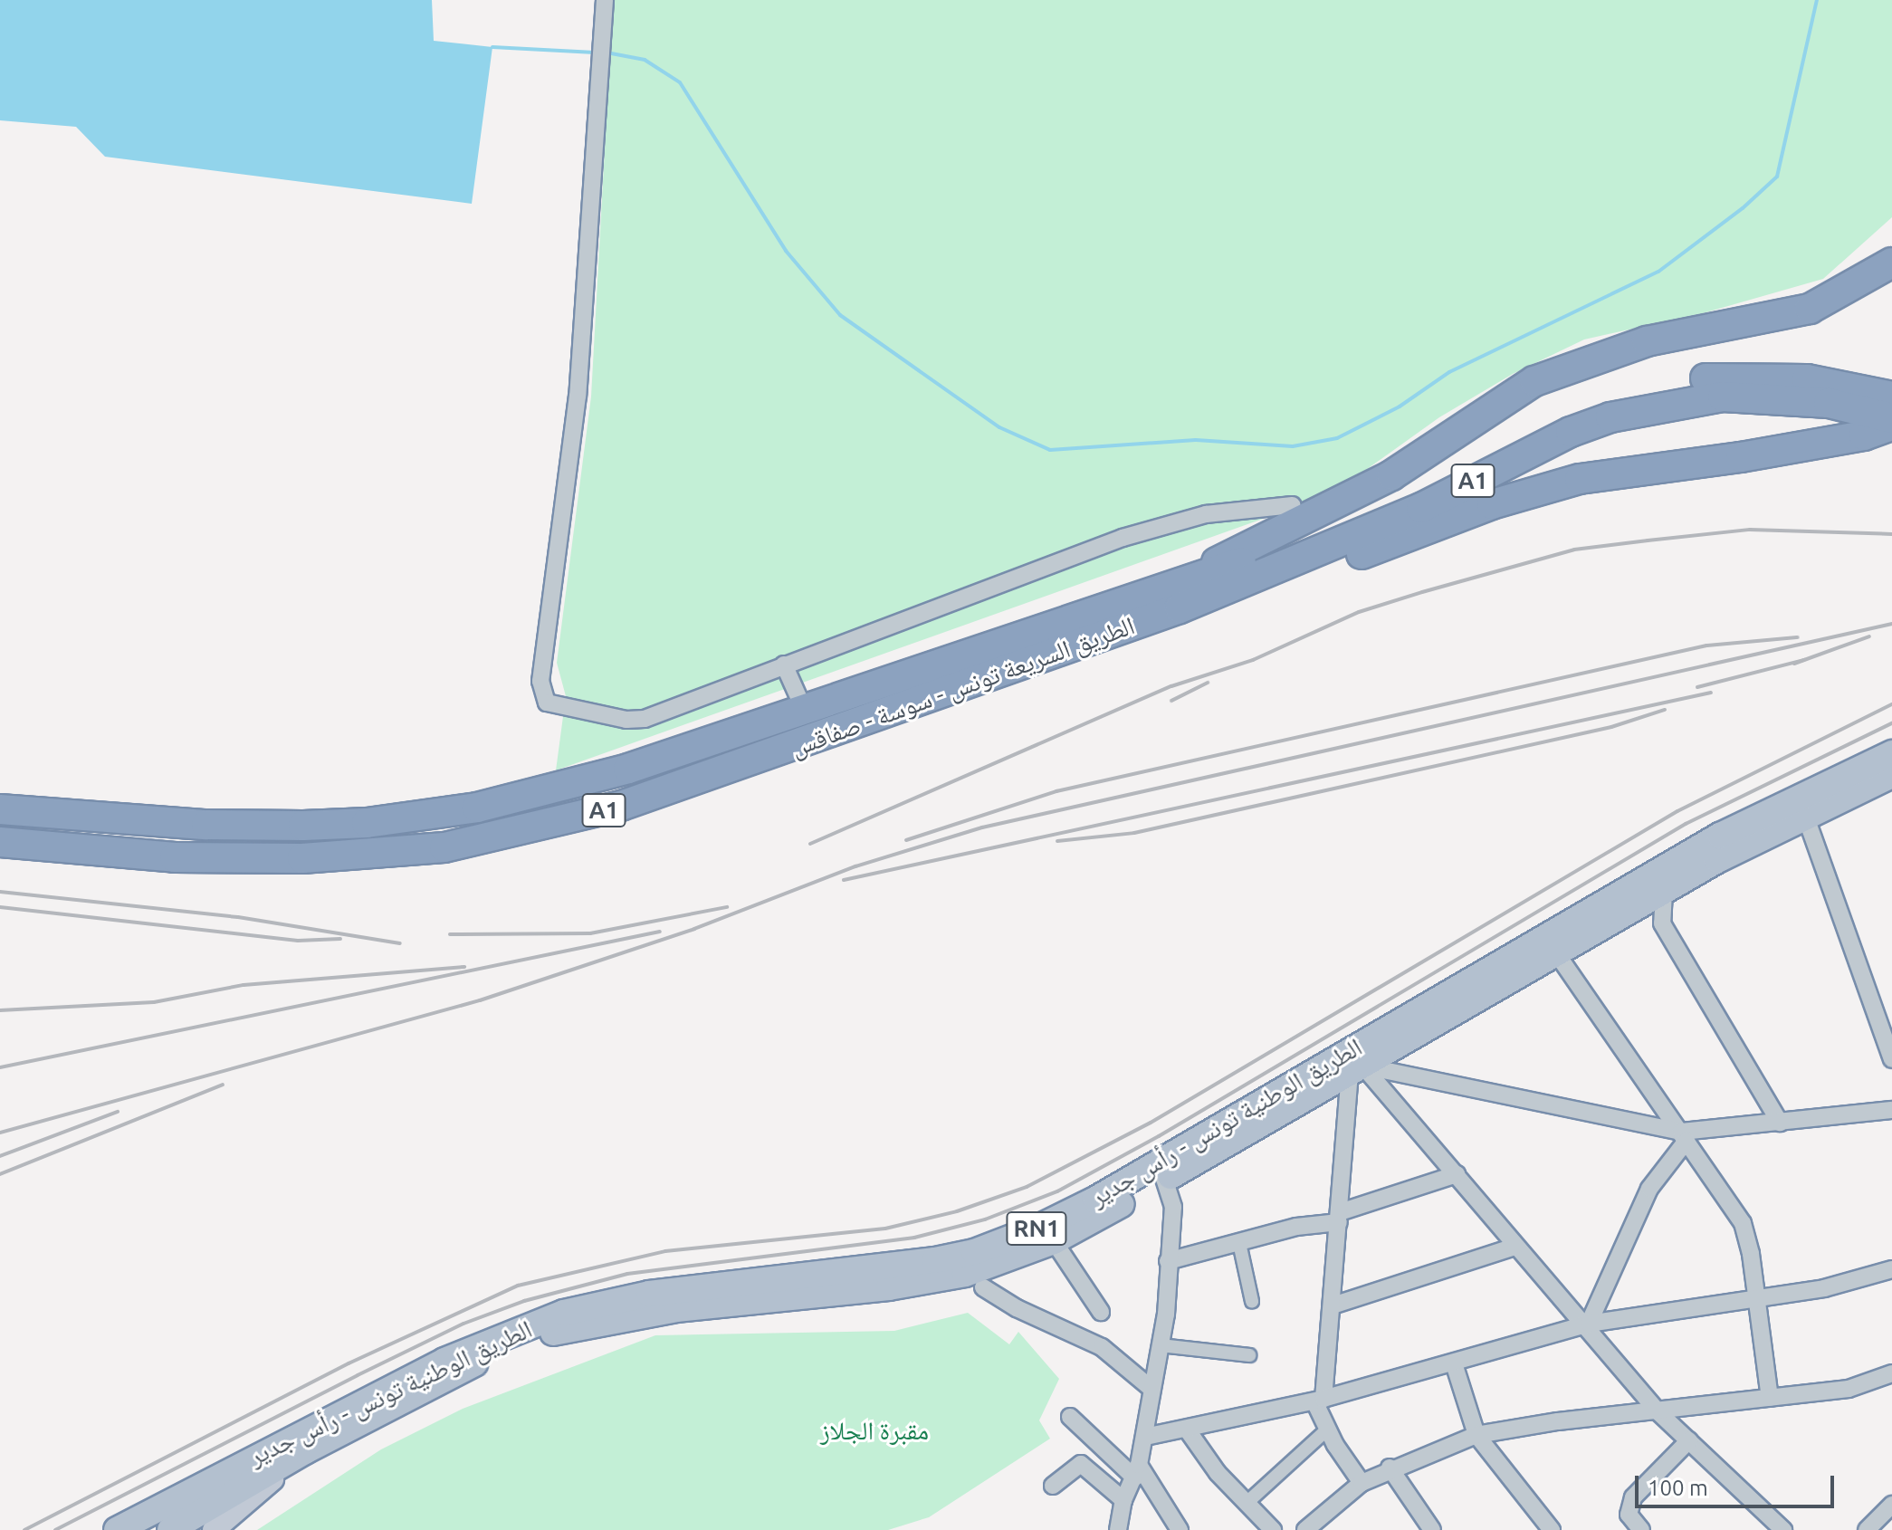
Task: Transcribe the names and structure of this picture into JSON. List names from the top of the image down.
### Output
{
  "streets": {
    "highway": ["A1", "الطريق السريعة تونس - سوسة - صفاقس"],
    "main road": ["الطريق الوطنية تونس - رأس جدير", "RN1"]
  },
  "parks": ["مقبرة الجلاز"],
  "scale_bar": "100 m"
}
